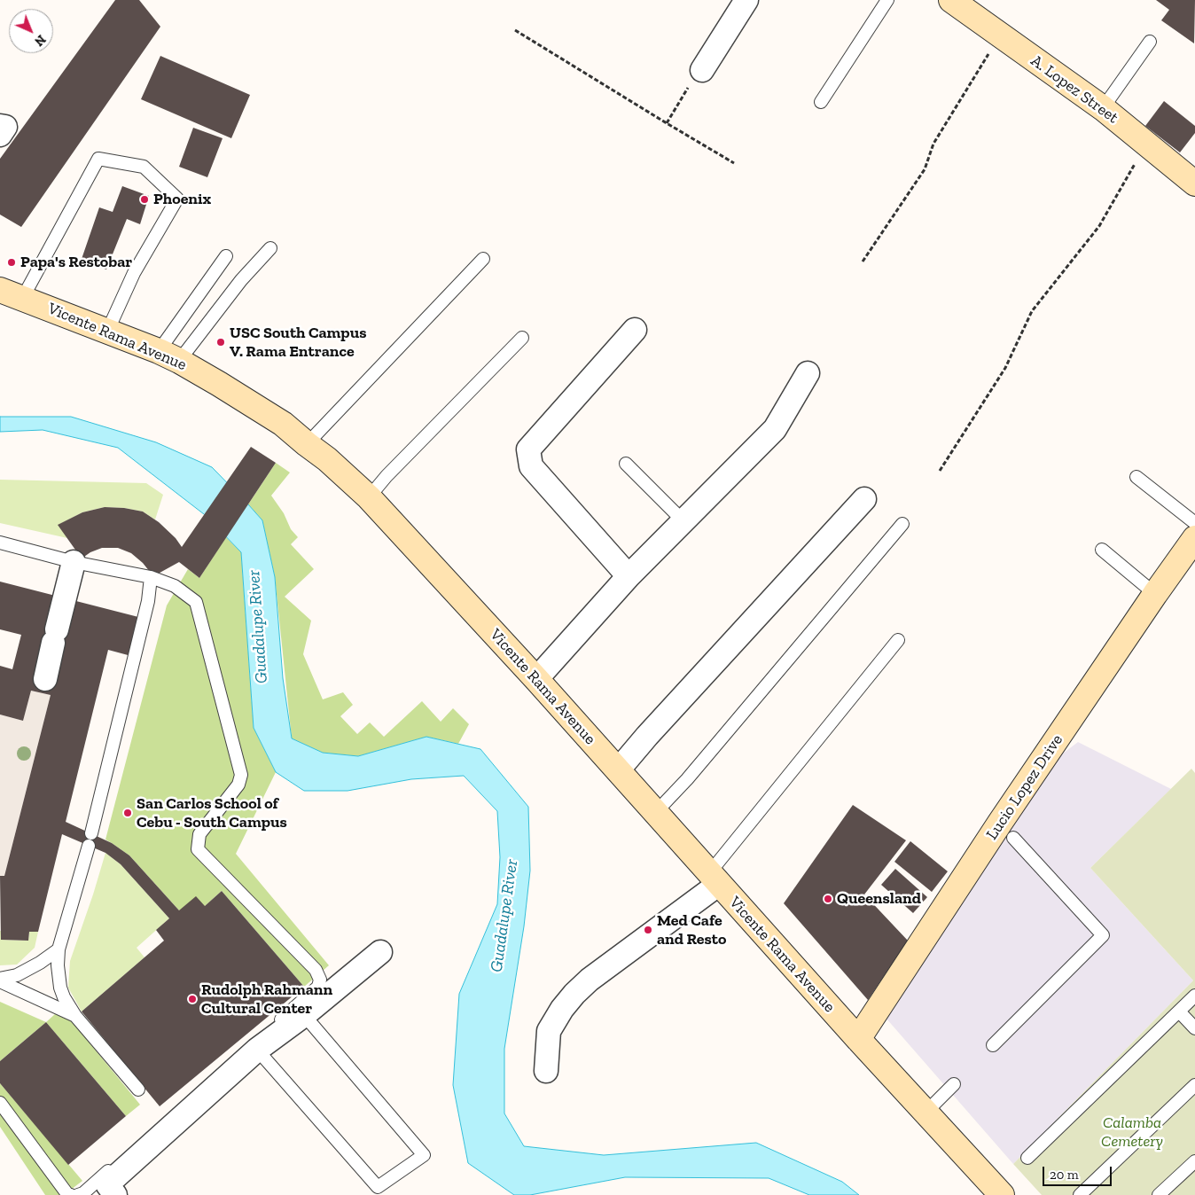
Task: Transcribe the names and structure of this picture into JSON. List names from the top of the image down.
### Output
{
  "streets": {
    "main road": ["A. Lopez Street", "Vicente Rama Avenue", "Lucio Lopez Drive"]
  },
  "crossings": [
    ["Vicente Rama Avenue", "Lucio Lopez Drive"]
  ],
  "water": ["Guadalupe River"],
  "parks": ["Calamba Cemetery"],
  "places": [
    "Phoenix",
    "Papa's Restobar",
    "USC South Campus V. Rama Entrance",
    "San Carlos School of Cebu - South Campus",
    "Queensland",
    "Med Cafe and Resto",
    "Rudolph Rahmann Cultural Center"
  ],
  "scale_bar": "20 m",
  "north": "bottom right"
}
